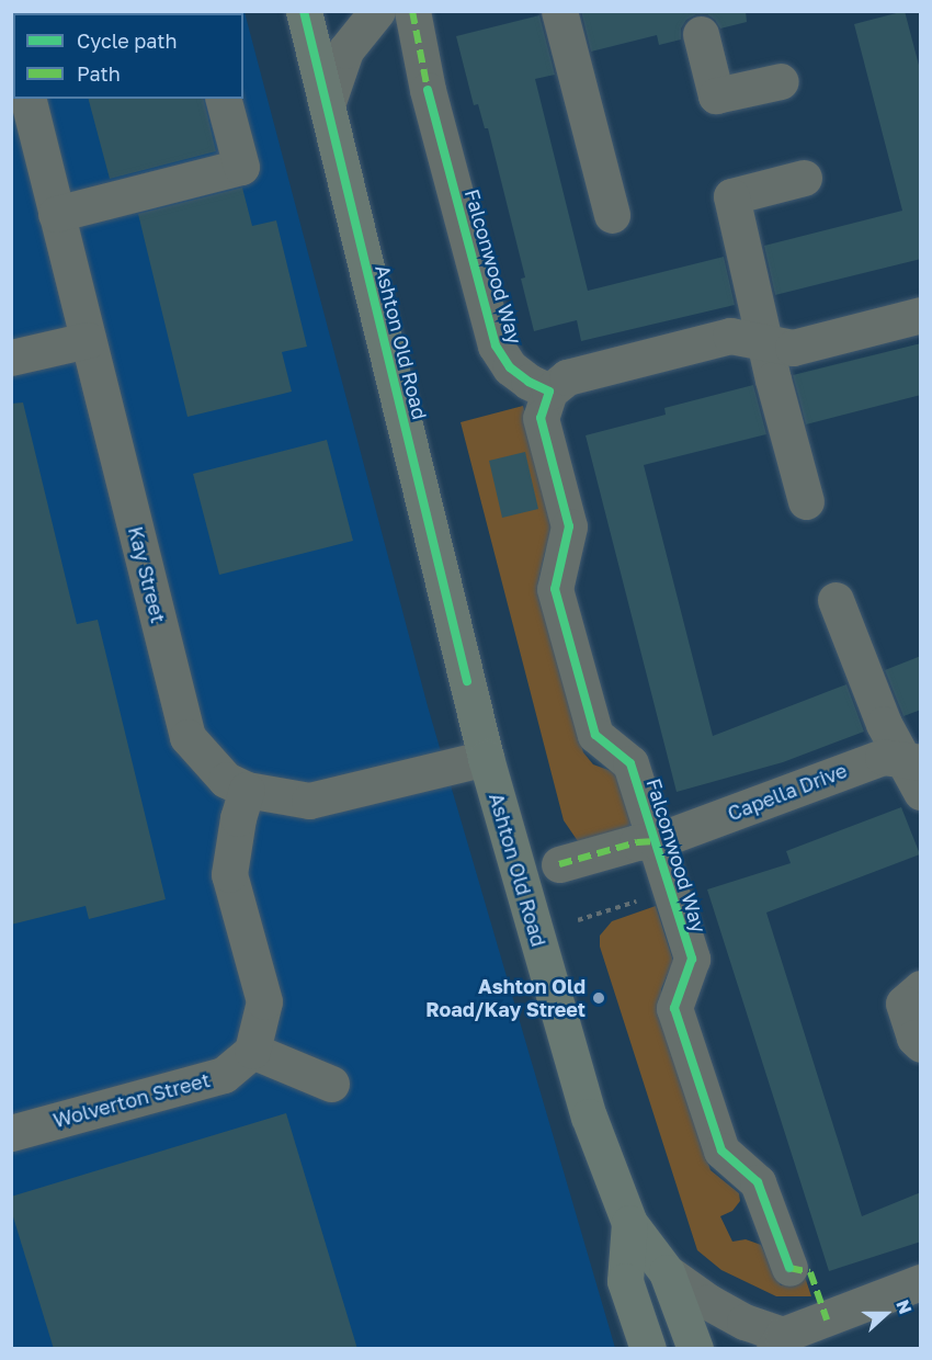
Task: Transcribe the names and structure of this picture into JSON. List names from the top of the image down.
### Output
{
  "streets": {
    "highway": ["Ashton Old Road"],
    "street": [
      "Falconwood Way",
      "Kay Street",
      "Capella Drive",
      "Wolverton Street"
    ]
  },
  "crossings": [
    ["Falconwood Way", "Capella Drive"],
    ["Ashton Old Road", "Kay Street"]
  ],
  "places": ["Ashton Old Road/Kay Street"],
  "legend": ["Cycle path", "Path"],
  "north": "right"
}
